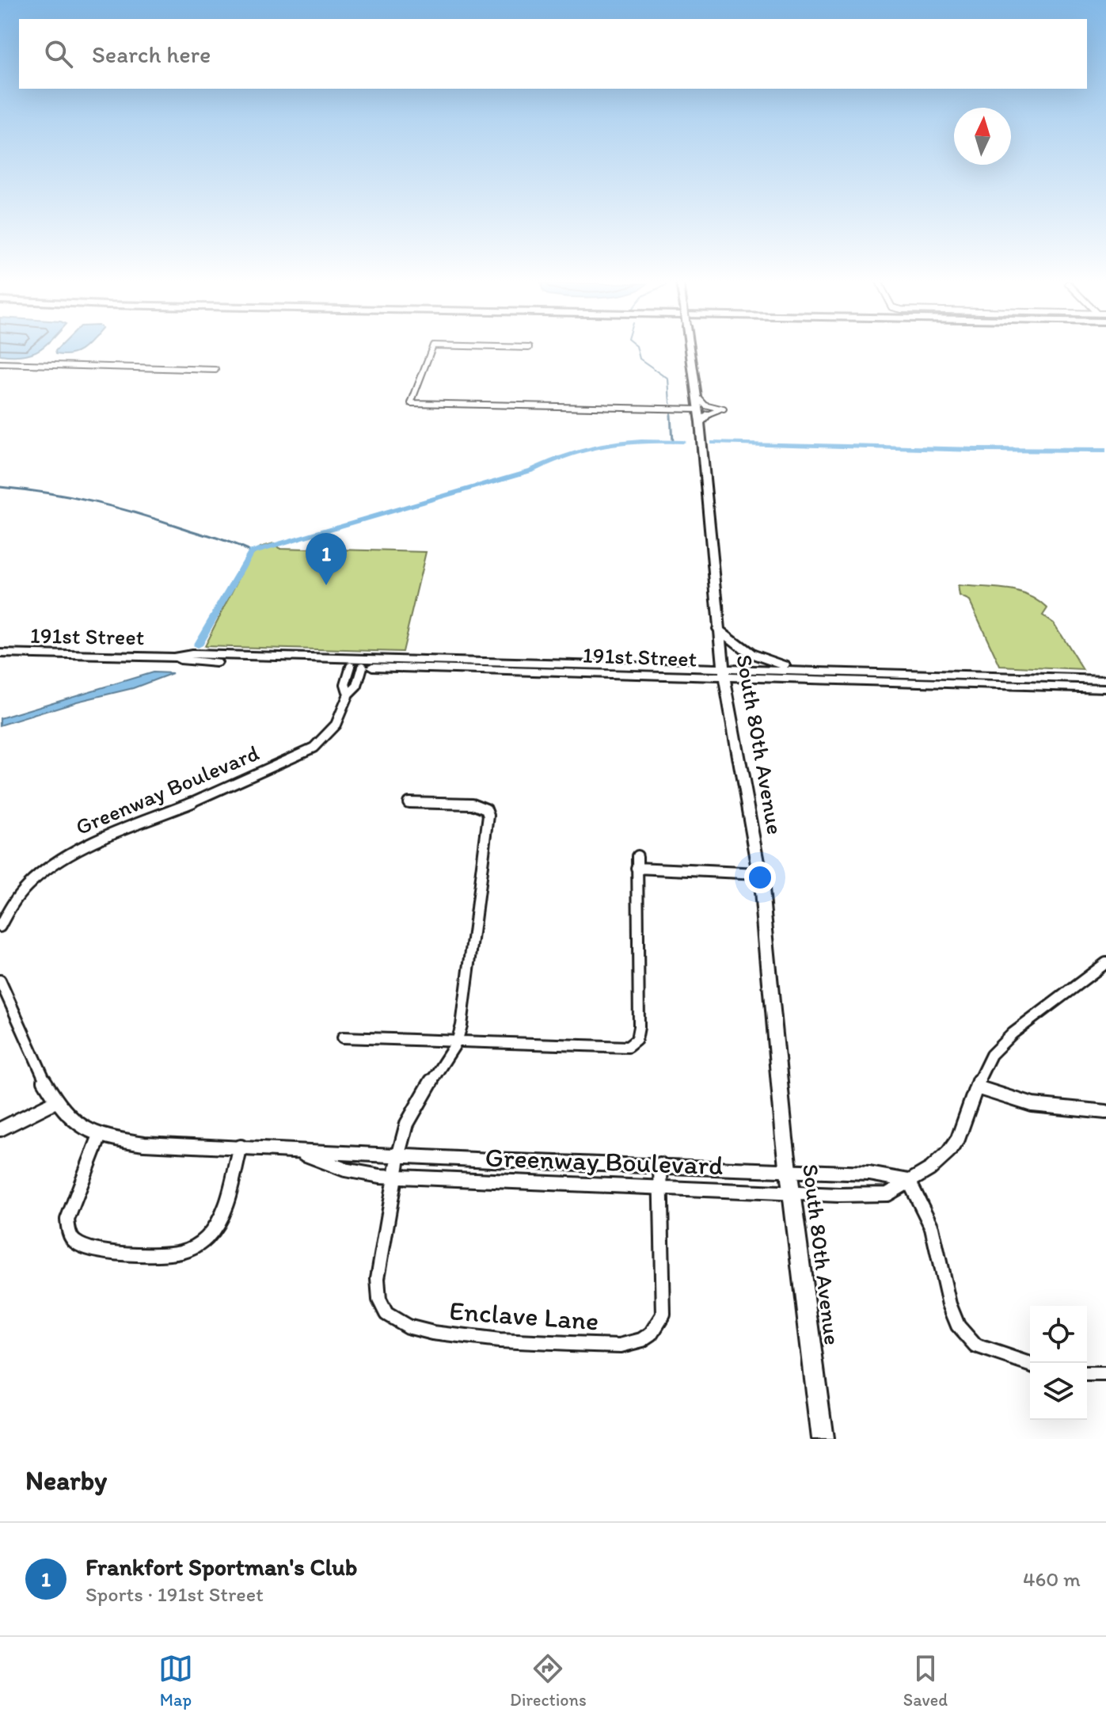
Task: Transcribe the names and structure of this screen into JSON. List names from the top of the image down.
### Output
{
  "streets": {
    "main road": ["191st Street", "South 80th Avenue"],
    "street": ["Greenway Boulevard", "Enclave Lane"]
  },
  "crossings": [
    ["191st Street", "South 80th Avenue"],
    ["191st Street", "Greenway Boulevard"],
    ["South 80th Avenue", "Greenway Boulevard"],
    ["Greenway Boulevard", "Enclave Lane"]
  ],
  "north": "top",
  "page": {
    "search": "Search here",
    "pins": "1",
    "heading": "Nearby",
    "list": [
      {
        "mark": "1",
        "name": "Frankfort Sportman's Club",
        "note": "Sports · 191st Street",
        "value": "460 m"
      }
    ],
    "nav": ["Map", "Directions", "Saved"]
  }
}
